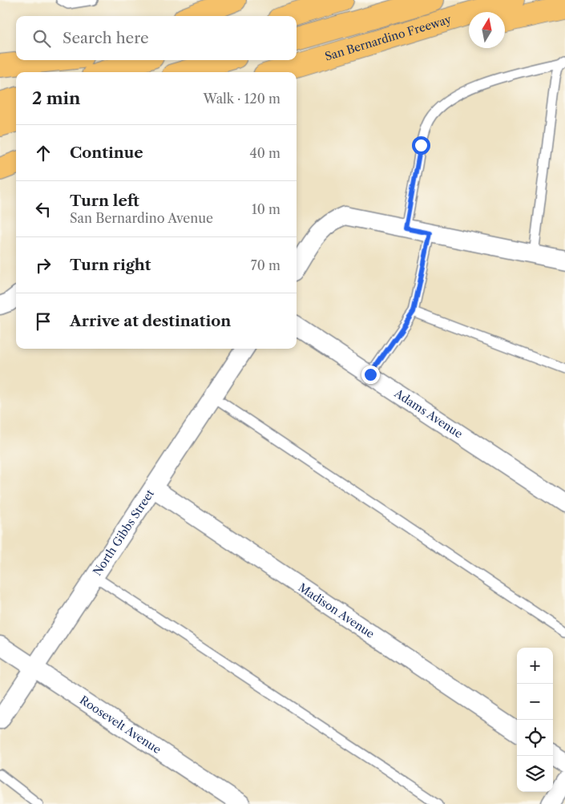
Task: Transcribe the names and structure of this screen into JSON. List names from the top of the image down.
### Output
{
  "streets": {
    "highway": ["San Bernardino Freeway"],
    "street": [
      "Adams Avenue",
      "North Gibbs Street",
      "Madison Avenue",
      "Roosevelt Avenue"
    ]
  },
  "crossings": [
    ["North Gibbs Street", "Madison Avenue"],
    ["North Gibbs Street", "Roosevelt Avenue"]
  ],
  "north": "top",
  "page": {
    "search": "Search here",
    "heading": ["2 min", "Walk · 120 m"],
    "list": [
      ["Continue", "40 m"],
      ["Turn left", "San Bernardino Avenue", "10 m"],
      ["Turn right", "70 m"],
      "Arrive at destination"
    ],
    "map_buttons": ["+", "−"]
  }
}
